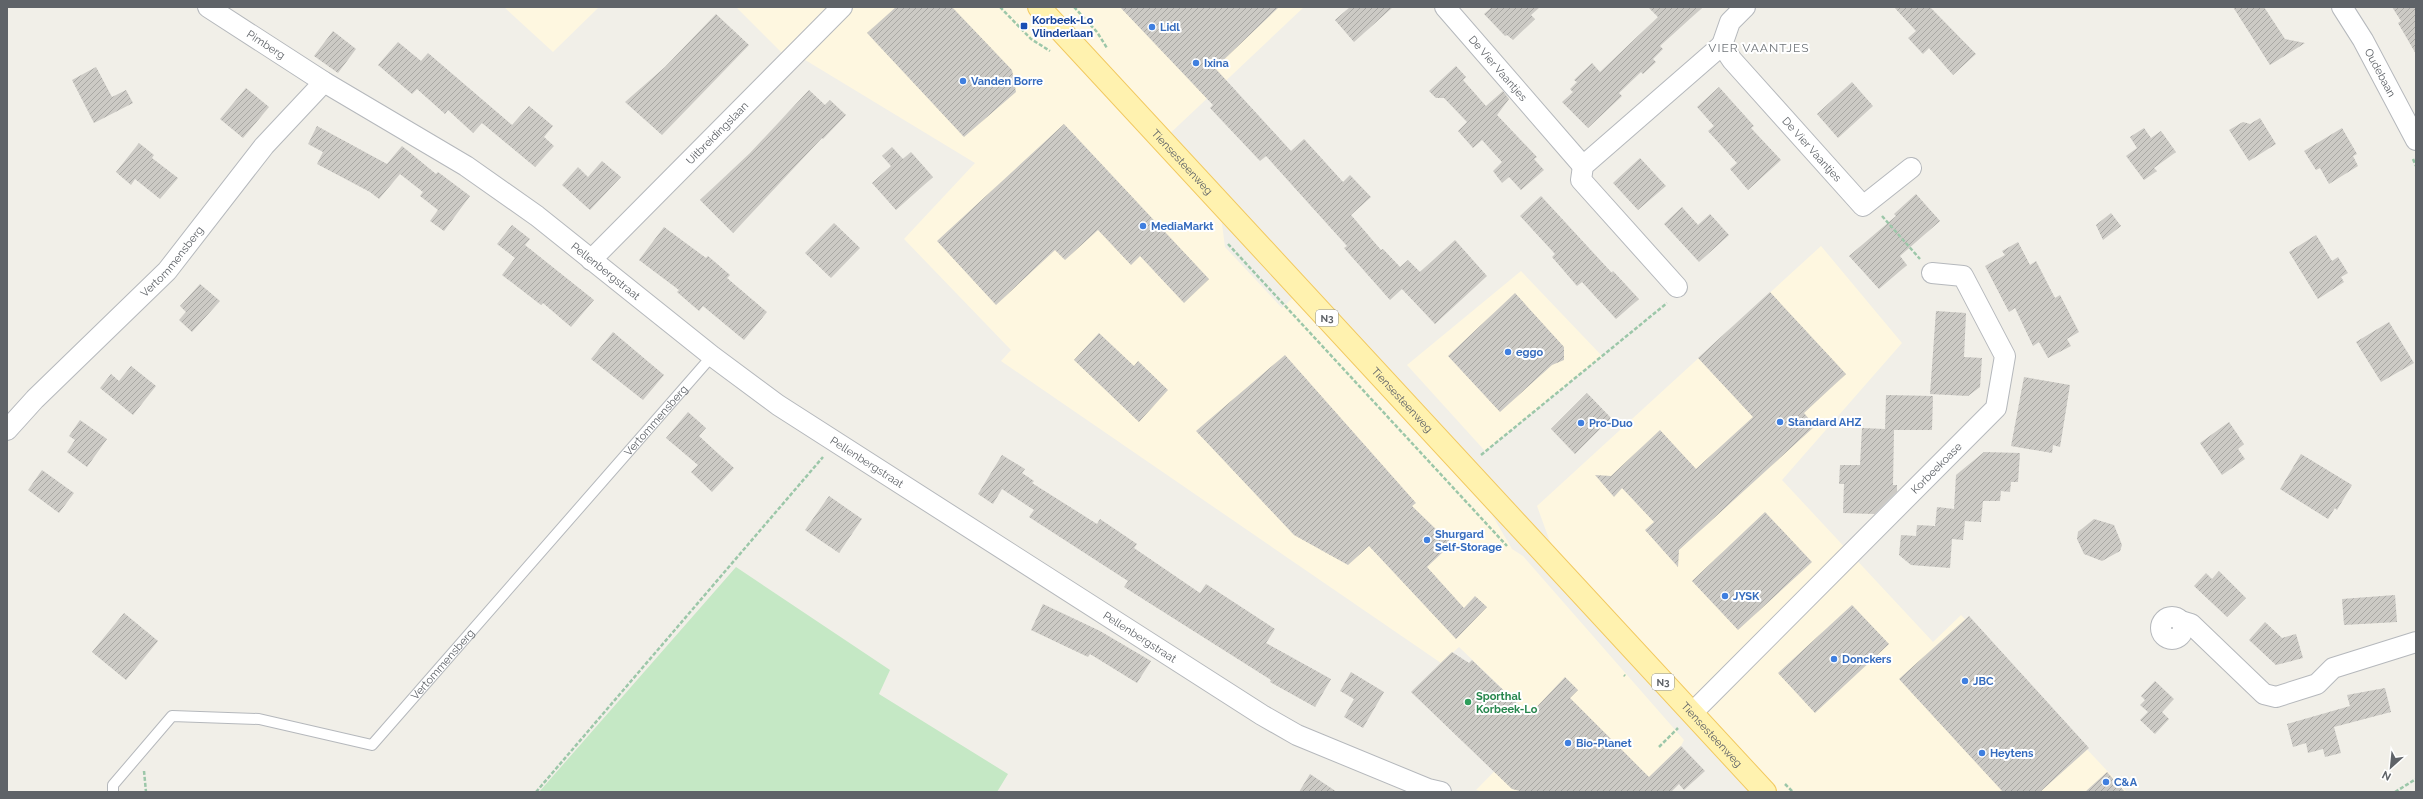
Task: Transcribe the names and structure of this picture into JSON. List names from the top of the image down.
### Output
{
  "streets": {
    "main road": ["Tiensesteenweg", "N3"],
    "street": [
      "Pimberg",
      "De Vier Vaantjes",
      "Oudebaan",
      "Uitbreidingslaan",
      "Vertommensberg",
      "Pellenbergstraat",
      "Korbeekoase"
    ]
  },
  "crossings": [
    ["Pimberg", "Vertommensberg"],
    ["Pimberg", "Pellenbergstraat"],
    ["Uitbreidingslaan", "Pellenbergstraat"],
    ["Tiensesteenweg", "Korbeekoase"],
    ["Vertommensberg", "Pellenbergstraat"]
  ],
  "districts": ["VIER VAANTJES"],
  "places": {
    "transit": ["Korbeek-Lo Vlinderlaan"],
    "other": [
      "Lidl",
      "Ixina",
      "Vanden Borre",
      "MediaMarkt",
      "eggo",
      "Standard AHZ",
      "Pro-Duo",
      "Shurgard Self-Storage",
      "JYSK",
      "Donckers",
      "JBC",
      "Sporthal Korbeek-Lo",
      "Bio-Planet",
      "Heytens",
      "C&A"
    ]
  },
  "north": "bottom left"
}
